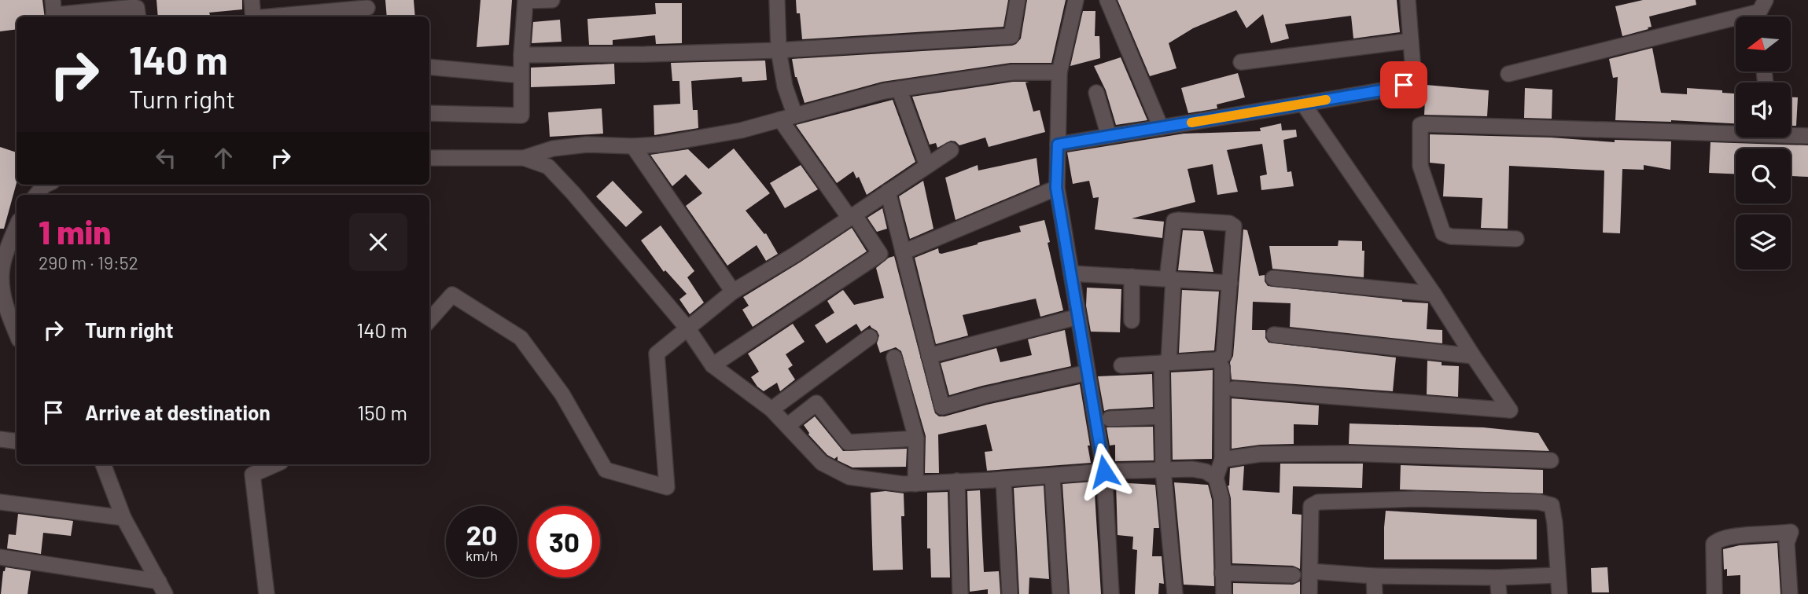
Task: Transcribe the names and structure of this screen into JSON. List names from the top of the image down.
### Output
{
  "north": "left",
  "page": {
    "turn": ["140 m", "Turn right"],
    "heading": ["1 min", "290 m · 19:52"],
    "list": [
      {
        "name": "Turn right",
        "value": "140 m"
      },
      {
        "name": "Arrive at destination",
        "value": "150 m"
      }
    ],
    "speed": "20 km/h",
    "limit": "30"
  }
}
